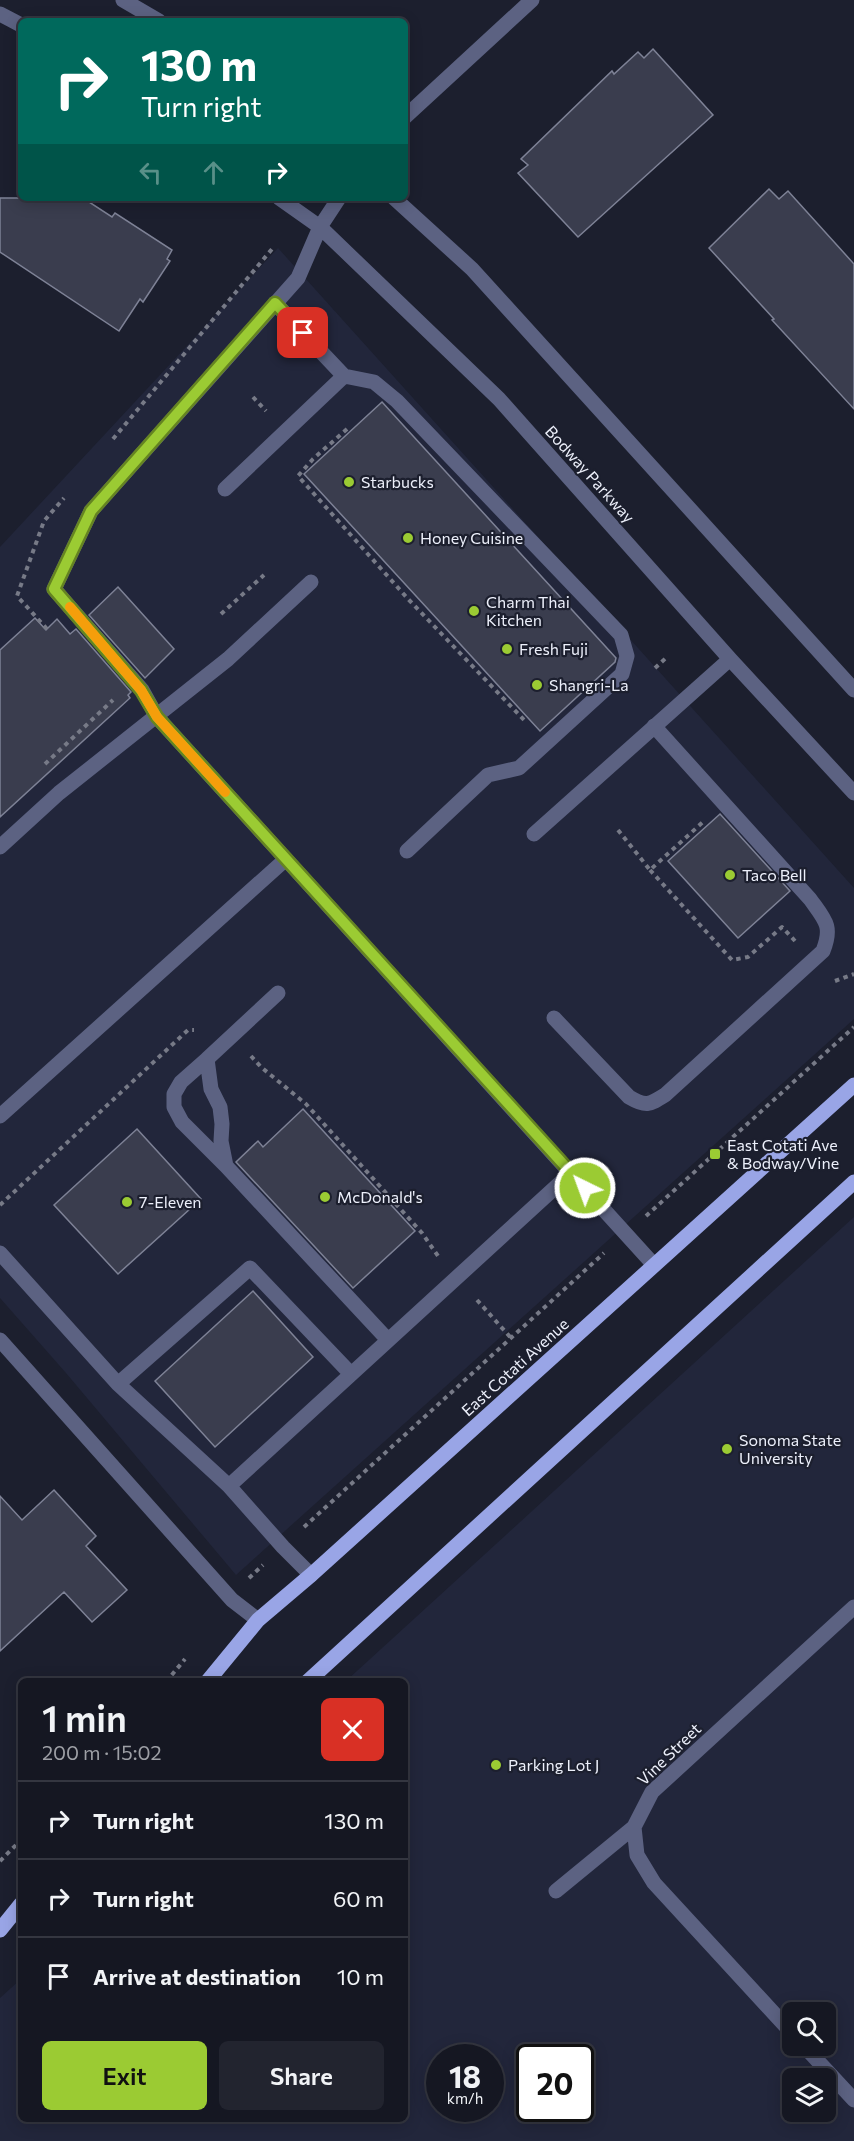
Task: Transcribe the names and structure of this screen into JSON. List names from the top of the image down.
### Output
{
  "streets": {
    "main road": ["East Cotati Avenue"],
    "street": ["Bodway Parkway", "Vine Street"]
  },
  "places": {
    "other": [
      "Starbucks",
      "Honey Cuisine",
      "Charm Thai Kitchen",
      "Fresh Fuji",
      "Shangri-La",
      "Taco Bell",
      "McDonald's",
      "7-Eleven",
      "Sonoma State University",
      "Parking Lot J"
    ],
    "transit": ["East Cotati Ave & Bodway/Vine"]
  },
  "page": {
    "turn": ["130 m", "Turn right"],
    "heading": ["1 min", "200 m · 15:02"],
    "list": [
      {
        "name": "Turn right",
        "value": "130 m"
      },
      {
        "name": "Turn right",
        "value": "60 m"
      },
      {
        "name": "Arrive at destination",
        "value": "10 m"
      }
    ],
    "buttons": ["Exit", "Share"],
    "speed": "18 km/h",
    "limit": "20"
  }
}
